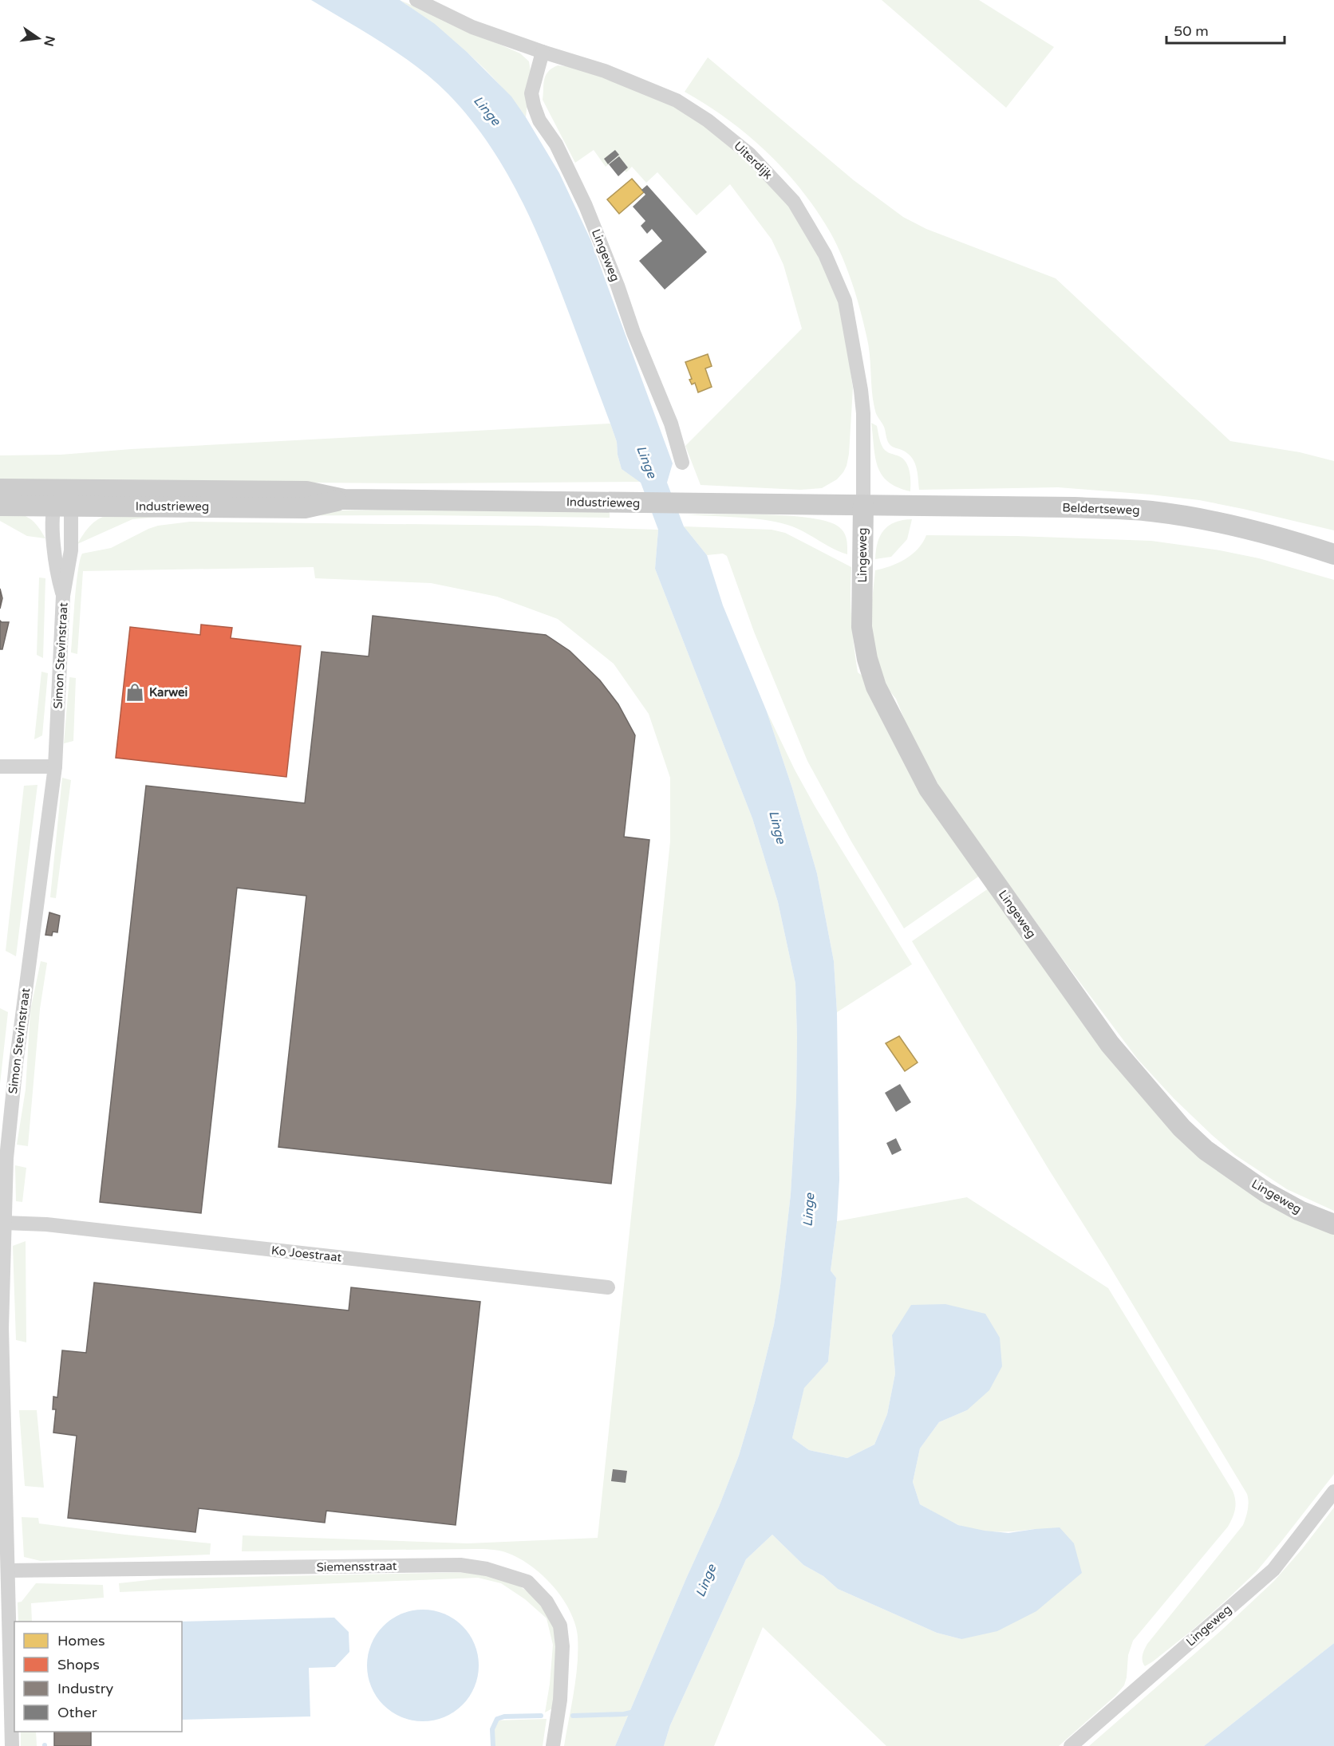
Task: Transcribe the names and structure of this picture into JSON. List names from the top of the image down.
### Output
{
  "streets": {
    "main road": ["Lingeweg", "Industrieweg", "Beldertseweg"],
    "street": [
      "Uiterdijk",
      "Simon Stevinstraat",
      "Ko Joestraat",
      "Siemensstraat"
    ]
  },
  "crossings": [
    ["Uiterdijk", "Lingeweg"],
    ["Uiterdijk", "Industrieweg"],
    ["Uiterdijk", "Beldertseweg"],
    ["Lingeweg", "Industrieweg"],
    ["Lingeweg", "Beldertseweg"],
    ["Industrieweg", "Beldertseweg"],
    ["Industrieweg", "Simon Stevinstraat"],
    ["Simon Stevinstraat", "Ko Joestraat"],
    ["Simon Stevinstraat", "Siemensstraat"]
  ],
  "water": ["Linge"],
  "places": {
    "shop": ["Karwei"]
  },
  "legend": [
    "Homes",
    "Shops",
    "Industry",
    "Other"
  ],
  "scale_bar": "50 m",
  "north": "right"
}
